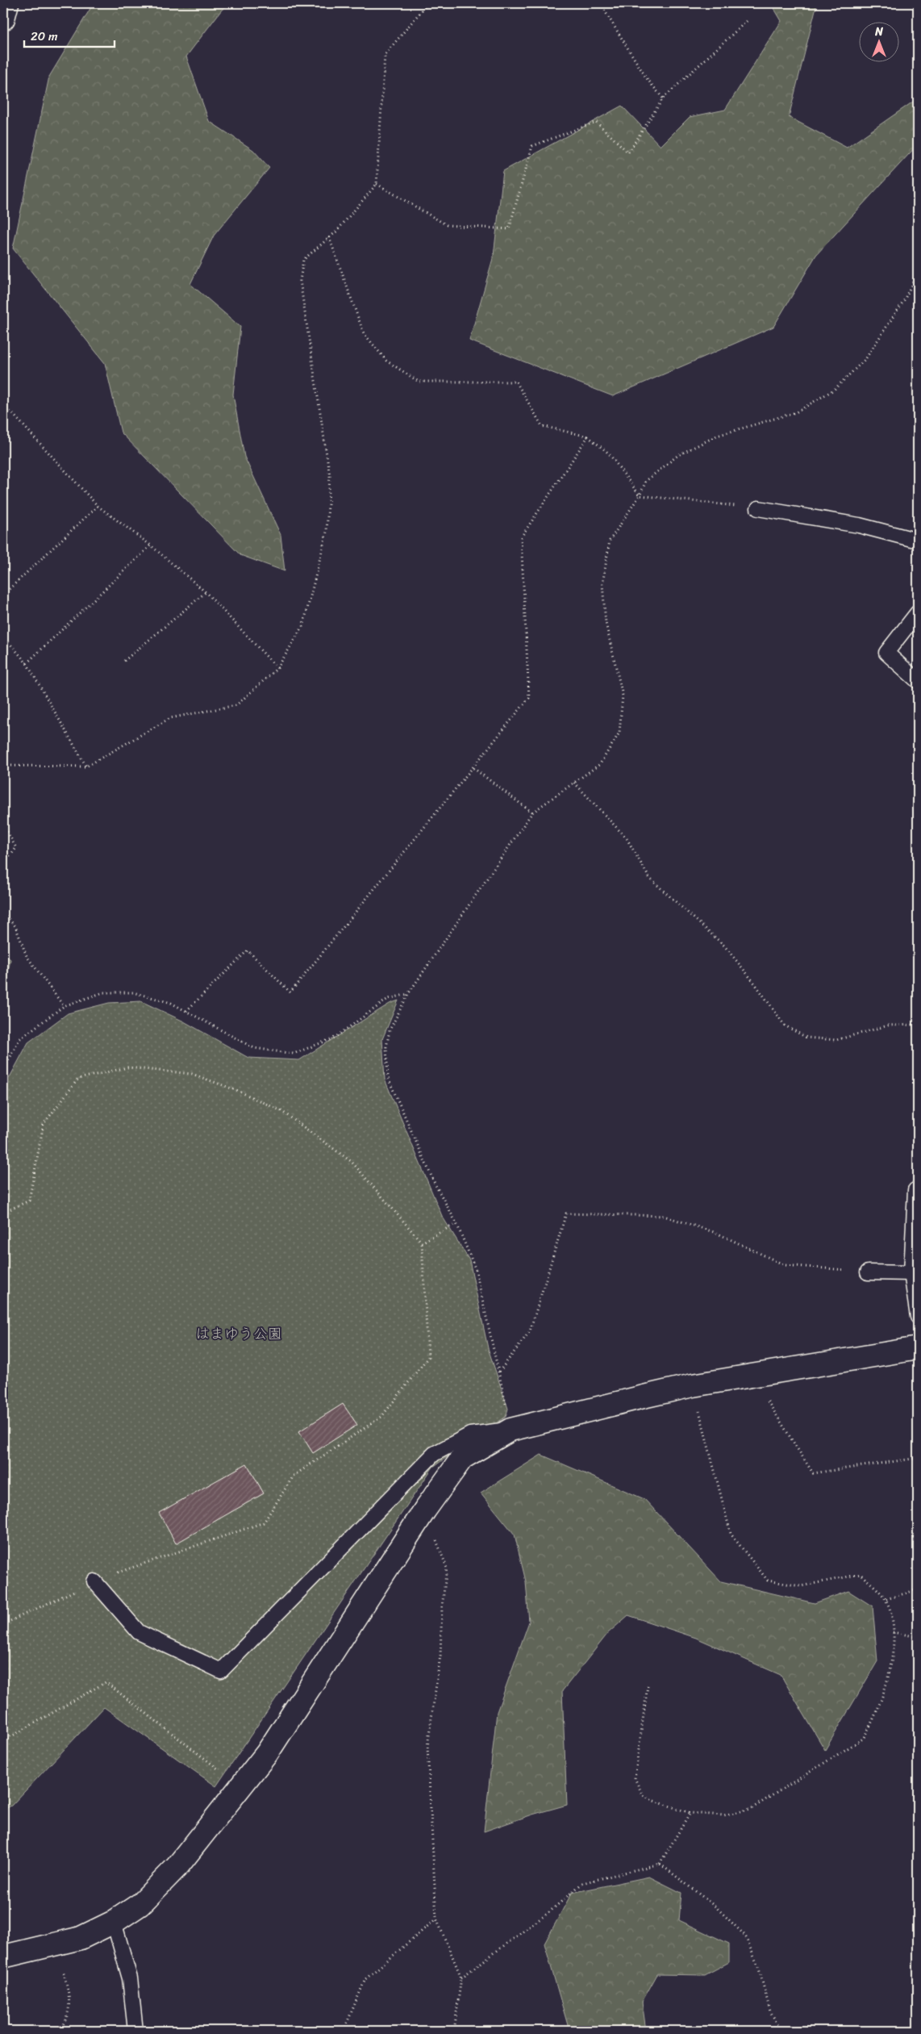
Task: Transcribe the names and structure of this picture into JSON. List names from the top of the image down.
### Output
{
  "parks": ["はまゆう公園"],
  "scale_bar": "20 m",
  "north": "top"
}
